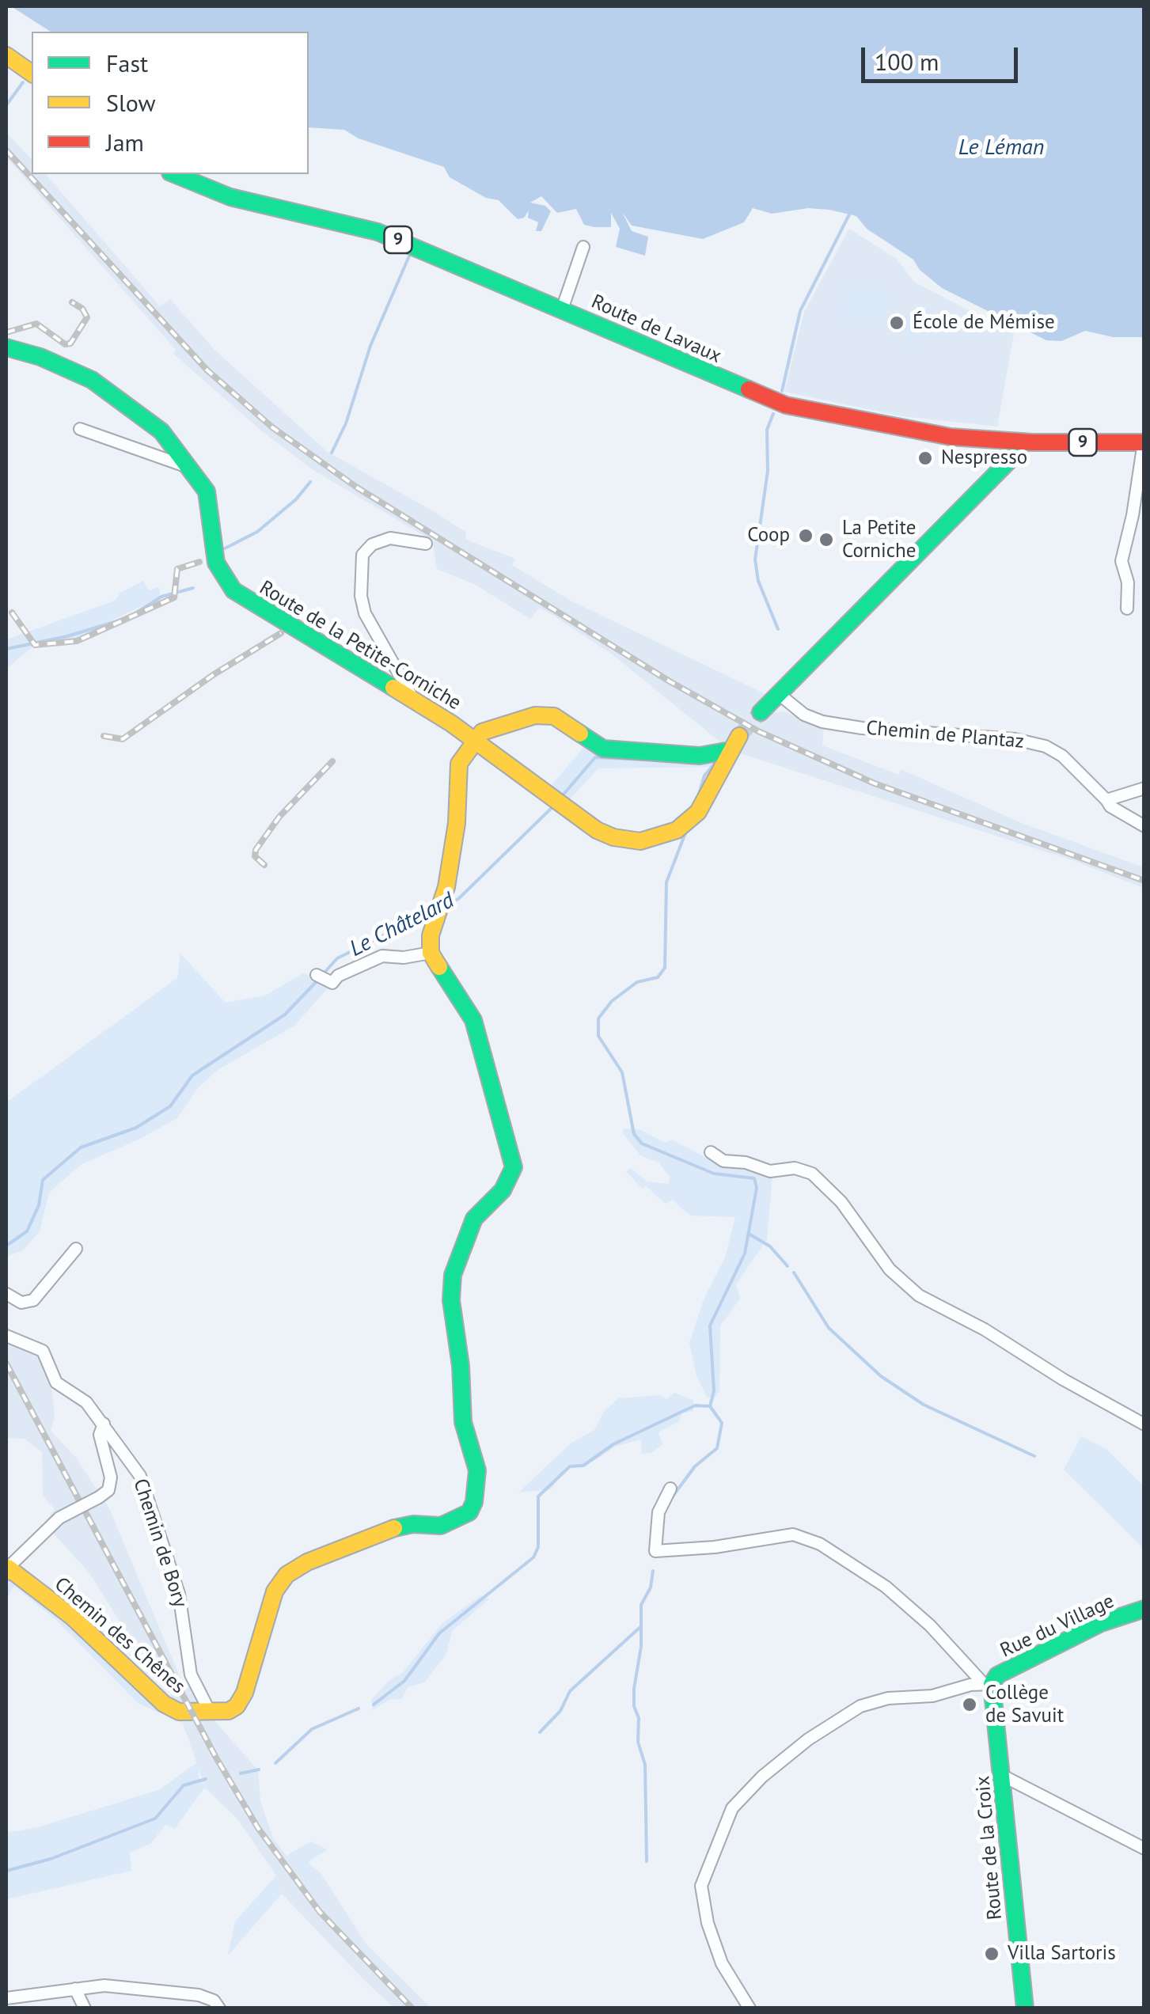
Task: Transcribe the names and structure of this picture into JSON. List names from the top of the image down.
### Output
{
  "streets": {
    "street": [
      "9",
      "Route de Lavaux",
      "Route de la Petite-Corniche",
      "Chemin de Plantaz",
      "Chemin de Bory",
      "Rue du Village",
      "Chemin des Chênes",
      "Route de la Croix"
    ]
  },
  "crossings": [
    ["Chemin de Bory", "Chemin des Chênes"],
    ["Rue du Village", "Route de la Croix"]
  ],
  "water": ["Le Léman", "Le Châtelard"],
  "places": [
    "École de Mémise",
    "Nespresso",
    "Coop",
    "La Petite Corniche",
    "Collège de Savuit",
    "Villa Sartoris"
  ],
  "legend": ["Fast", "Slow", "Jam"],
  "scale_bar": "100 m"
}
